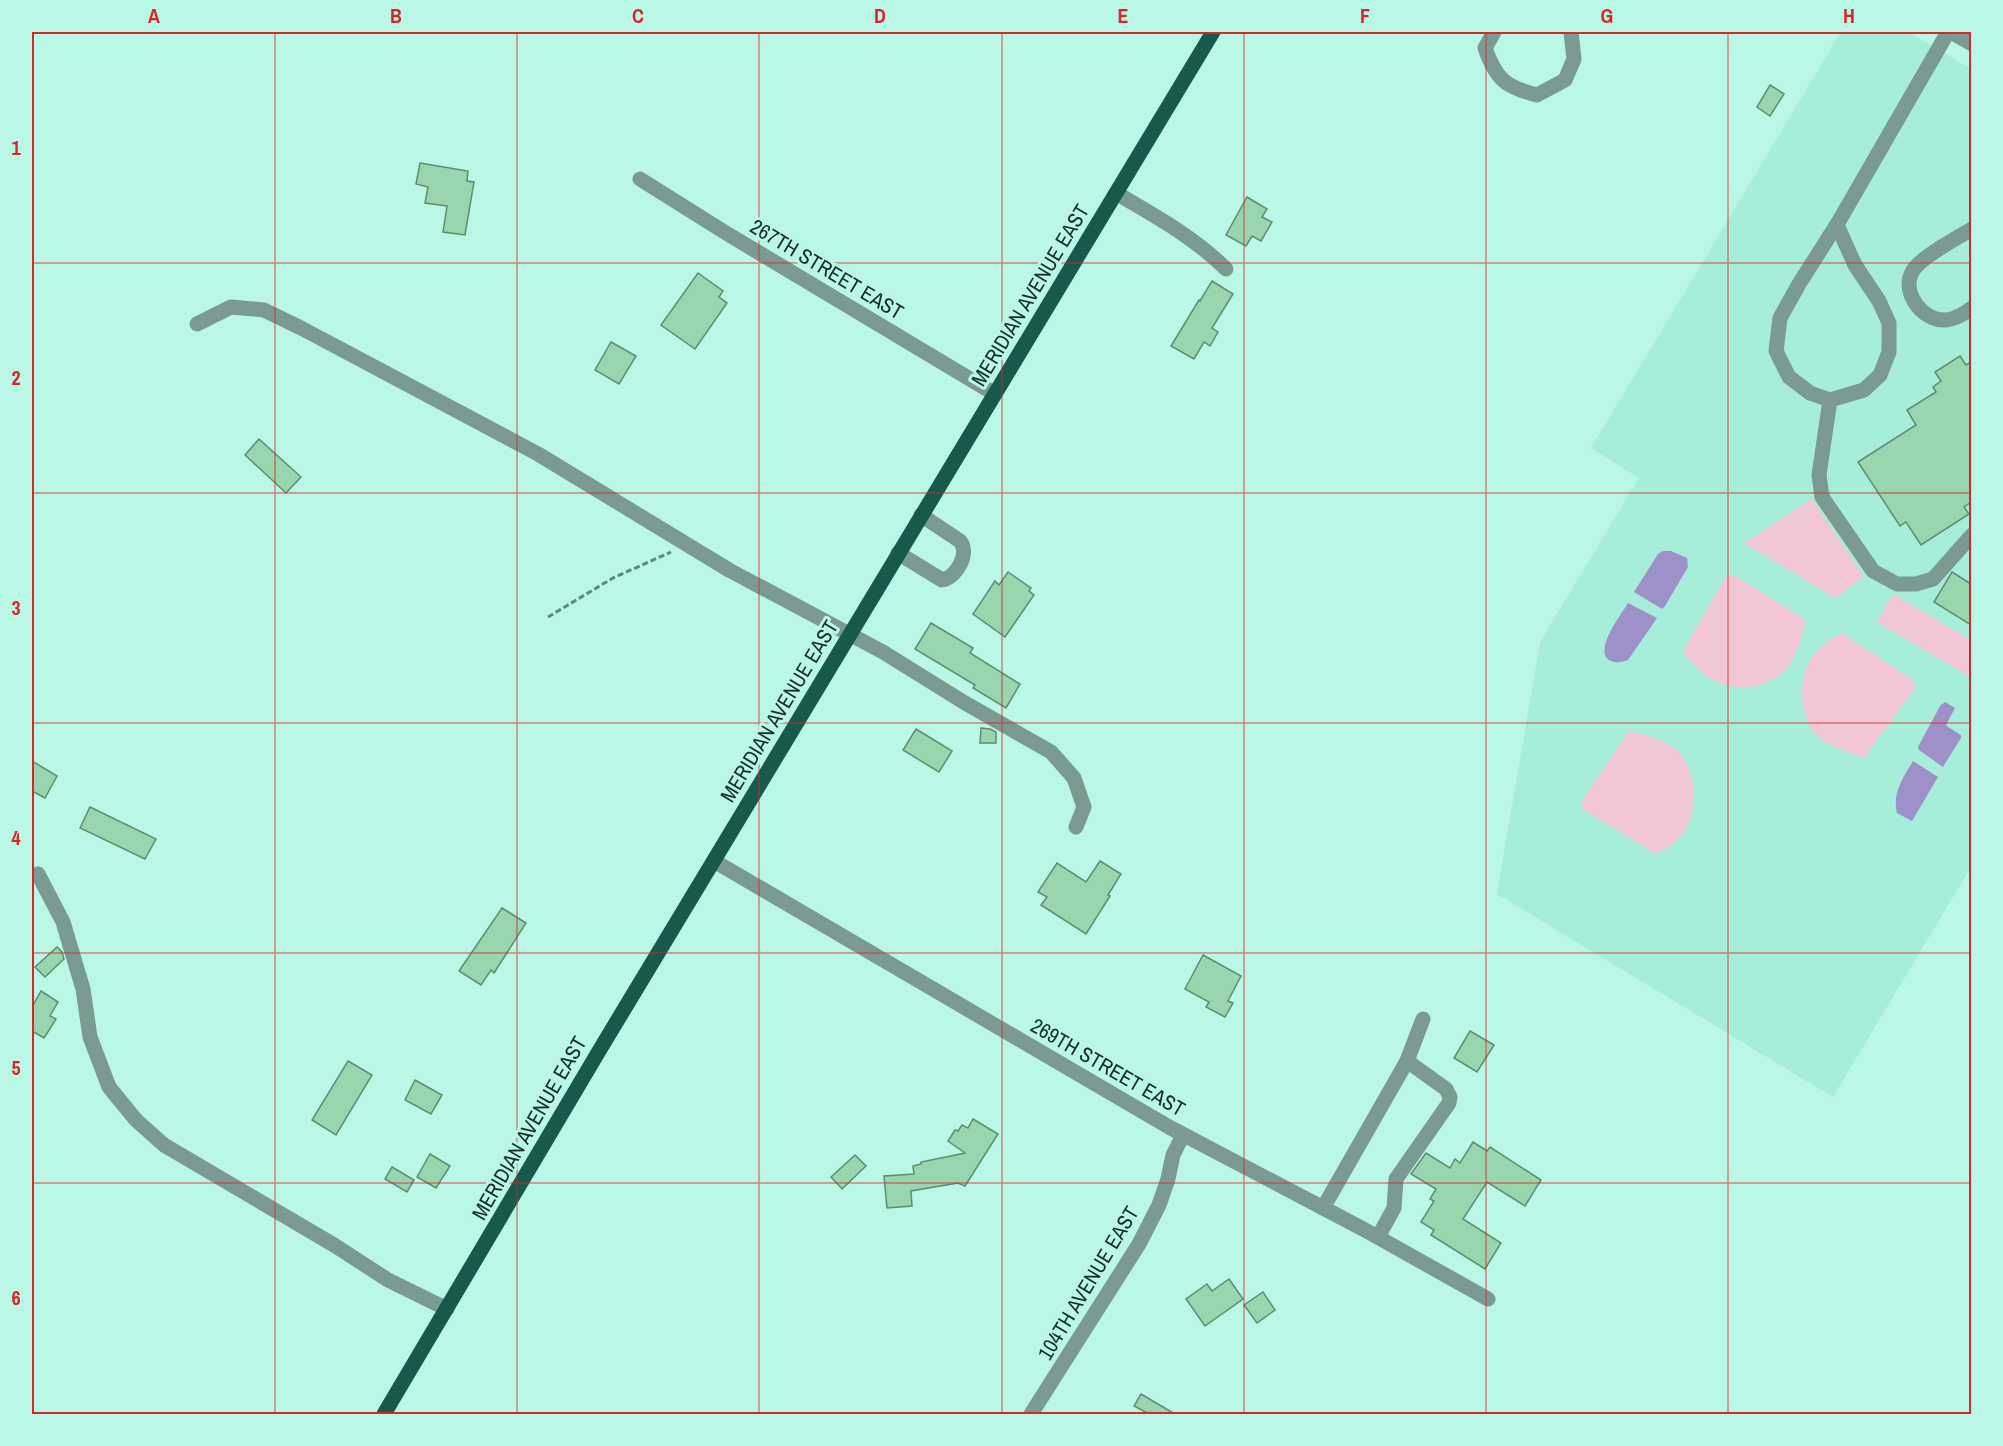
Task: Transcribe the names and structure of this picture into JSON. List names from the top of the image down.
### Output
{
  "streets": {
    "main road": ["MERIDIAN AVENUE EAST"],
    "street": ["267TH STREET EAST", "269TH STREET EAST", "104TH AVENUE EAST"]
  },
  "crossings": [
    ["267TH STREET EAST", "MERIDIAN AVENUE EAST"],
    ["MERIDIAN AVENUE EAST", "269TH STREET EAST"],
    ["269TH STREET EAST", "104TH AVENUE EAST"]
  ],
  "grid": {
    "columns": [
      "A",
      "B",
      "C",
      "D",
      "E",
      "F",
      "G",
      "H"
    ],
    "rows": [
      "1",
      "2",
      "3",
      "4",
      "5",
      "6"
    ]
  }
}
